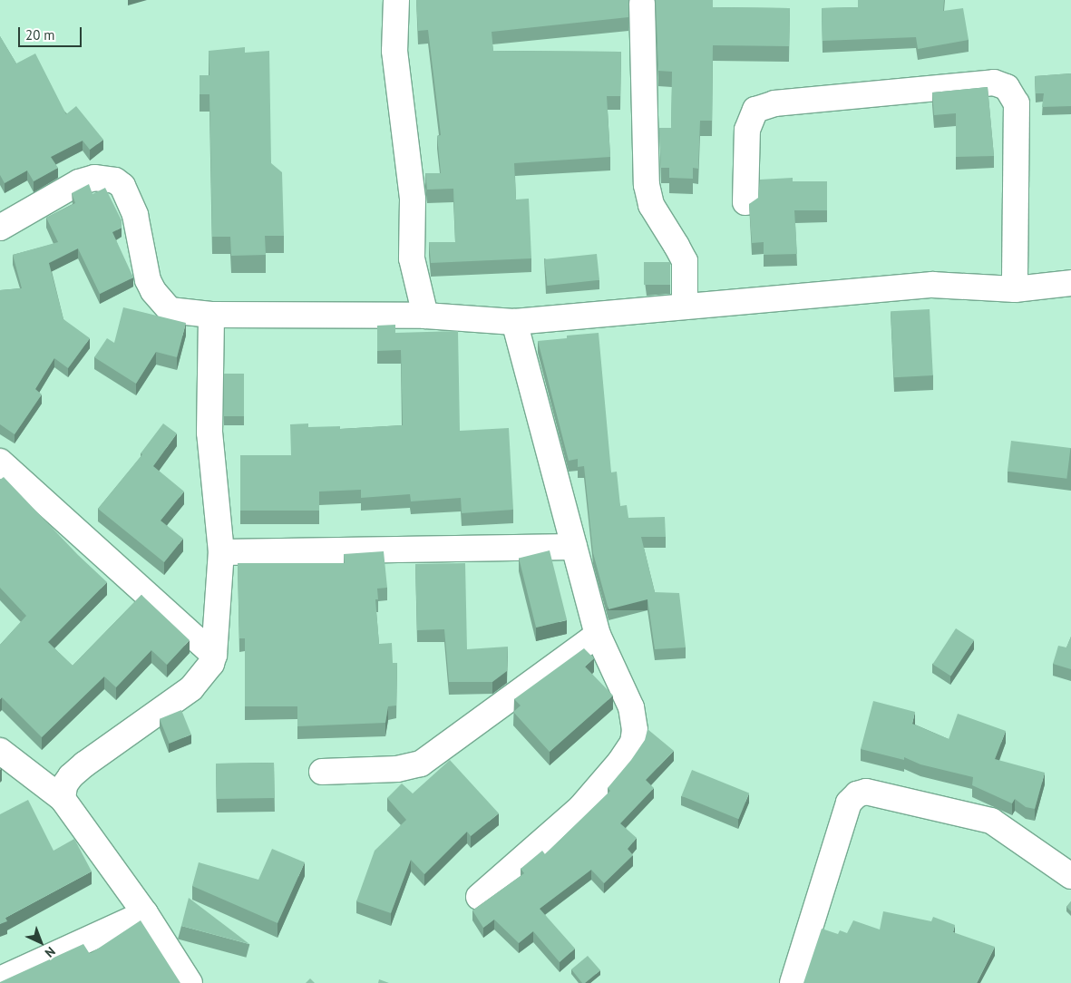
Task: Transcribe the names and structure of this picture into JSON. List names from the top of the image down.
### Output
{
  "scale_bar": "20 m",
  "north": "bottom right"
}
